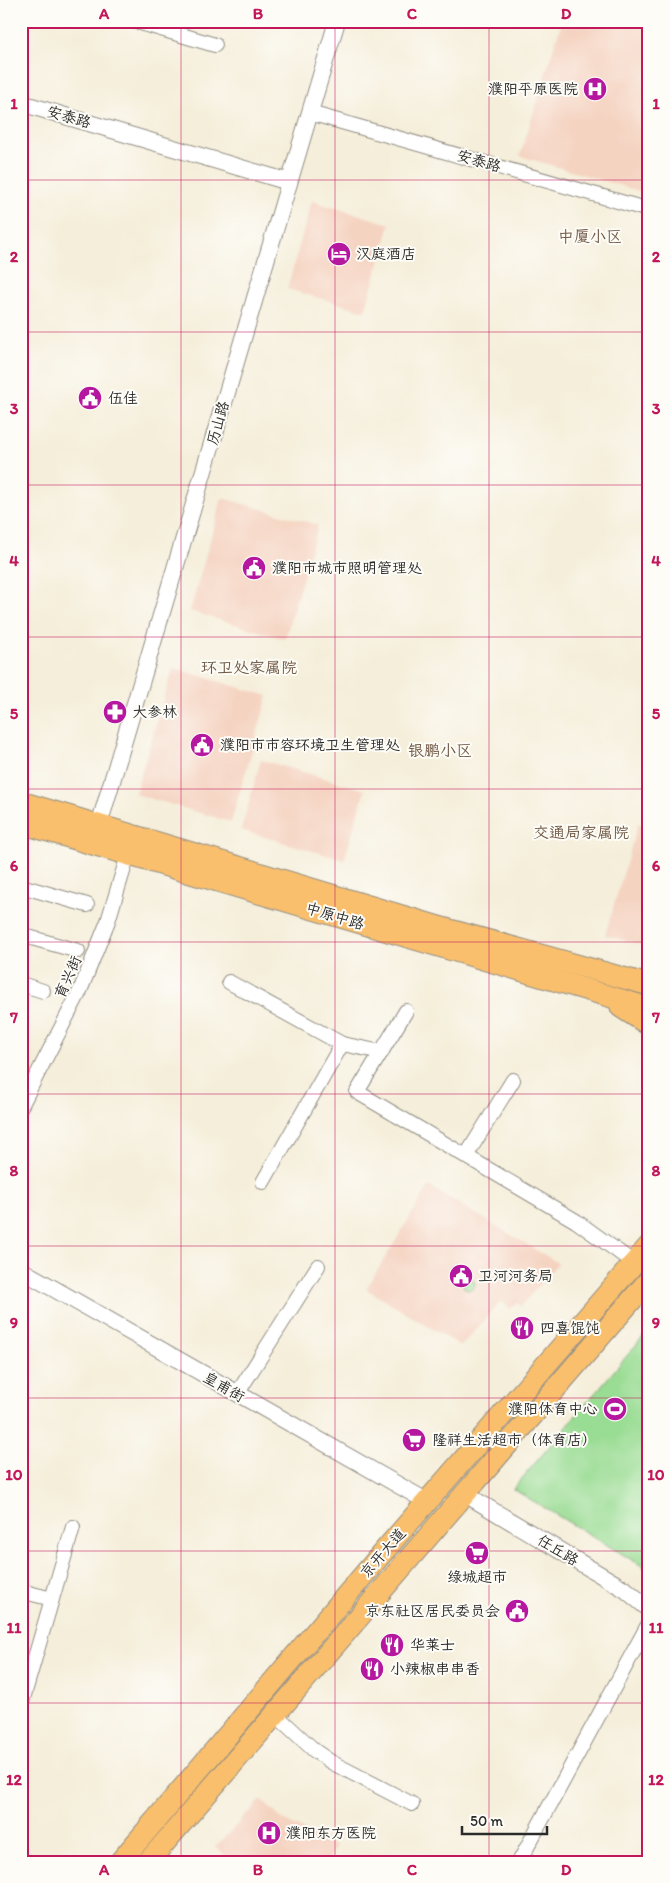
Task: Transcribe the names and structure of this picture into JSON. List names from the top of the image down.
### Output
{
  "streets": {
    "main road": ["中原中路", "京开大道"],
    "street": [
      "安泰路",
      "历山路",
      "育兴街",
      "皇甫街",
      "任丘路"
    ]
  },
  "crossings": [
    ["安泰路", "历山路"],
    ["历山路", "中原中路"],
    ["中原中路", "育兴街"],
    ["皇甫街", "京开大道"],
    ["任丘路", "京开大道"]
  ],
  "districts": [
    "中厦小区",
    "环卫处家属院",
    "银鹏小区",
    "交通局家属院"
  ],
  "places": {
    "hospital": ["濮阳平原医院", "濮阳东方医院"],
    "hotel": ["汉庭酒店"],
    "public building": [
      "伍佳",
      "濮阳市城市照明管理处",
      "濮阳市市容环境卫生管理处",
      "卫河河务局",
      "京东社区居民委员会"
    ],
    "pharmacy": ["大参林"],
    "restaurant": ["四喜馄饨", "华莱士", "小辣椒串串香"],
    "sports": ["濮阳体育中心"],
    "supermarket": ["隆祥生活超市（体育店）", "绿城超市"]
  },
  "scale_bar": "50 m",
  "grid": {
    "columns": [
      "A",
      "B",
      "C",
      "D"
    ],
    "rows": [
      "1",
      "2",
      "3",
      "4",
      "5",
      "6",
      "7",
      "8",
      "9",
      "10",
      "11",
      "12"
    ]
  }
}
